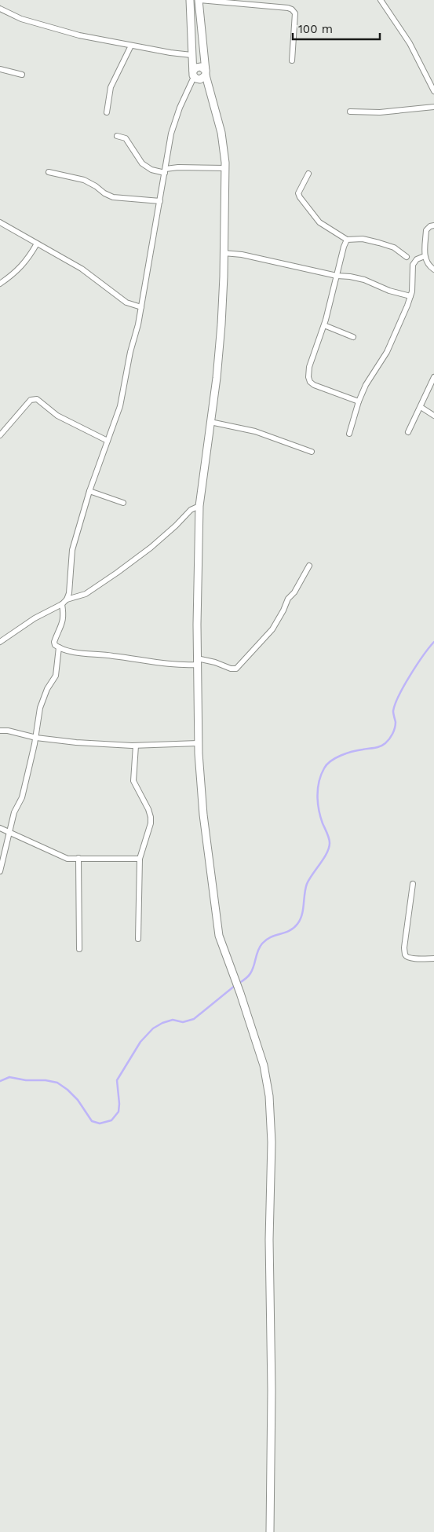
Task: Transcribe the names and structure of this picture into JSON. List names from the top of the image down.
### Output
{
  "scale_bar": "100 m"
}
